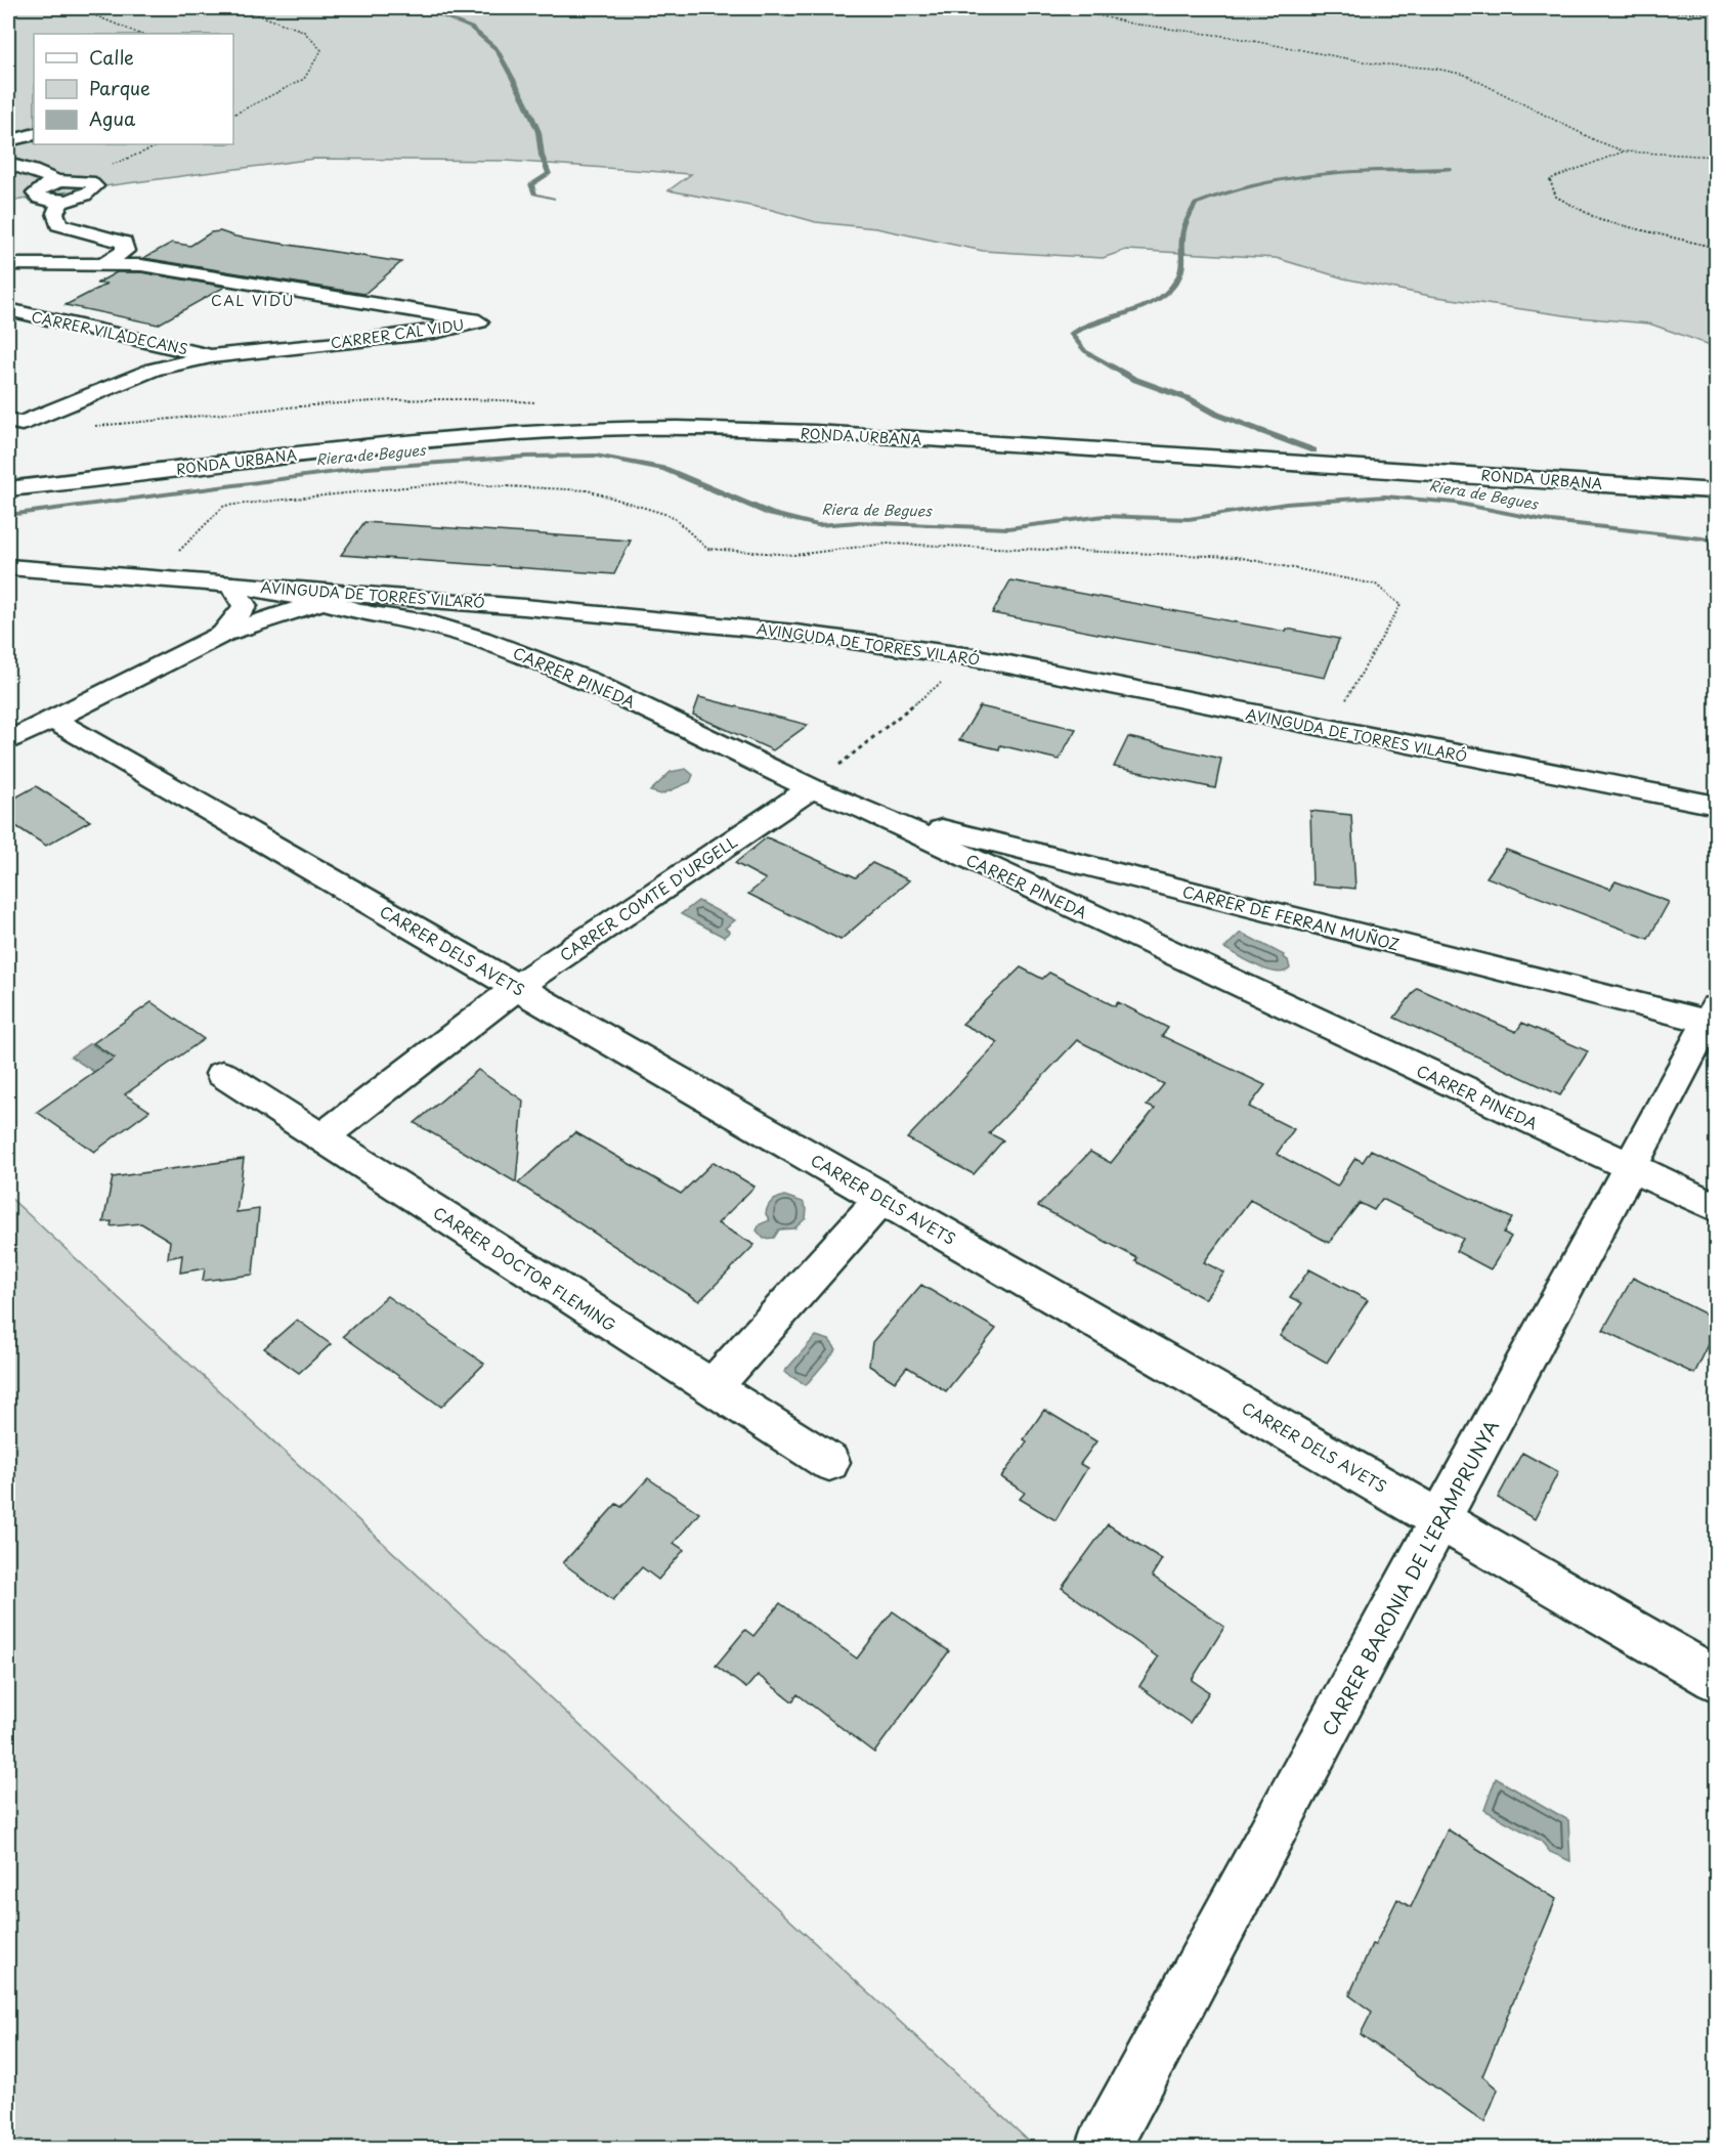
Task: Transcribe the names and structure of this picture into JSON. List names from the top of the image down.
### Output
{
  "streets": {
    "street": [
      "CARRER VILADECANS",
      "CARRER CAL VIDU",
      "RONDA URBANA",
      "AVINGUDA DE TORRES VILARÓ",
      "CARRER PINEDA",
      "CARRER COMTE D'URGELL",
      "CARRER DE FERRAN MUÑOZ",
      "CARRER DELS AVETS",
      "CARRER DOCTOR FLEMING",
      "CARRER BARONIA DE L'ERAMPRUNYA"
    ]
  },
  "crossings": [
    ["CARRER VILADECANS", "CARRER CAL VIDU"],
    ["AVINGUDA DE TORRES VILARÓ", "CARRER PINEDA"],
    ["CARRER PINEDA", "CARRER COMTE D'URGELL"],
    ["CARRER PINEDA", "CARRER DE FERRAN MUÑOZ"],
    ["CARRER PINEDA", "CARRER BARONIA DE L'ERAMPRUNYA"],
    ["CARRER COMTE D'URGELL", "CARRER DELS AVETS"],
    ["CARRER COMTE D'URGELL", "CARRER DOCTOR FLEMING"],
    ["CARRER DE FERRAN MUÑOZ", "CARRER BARONIA DE L'ERAMPRUNYA"],
    ["CARRER DELS AVETS", "CARRER BARONIA DE L'ERAMPRUNYA"]
  ],
  "districts": ["CAL VIDU"],
  "water": ["Riera de Begues"],
  "legend": ["Calle", "Parque", "Agua"]
}
